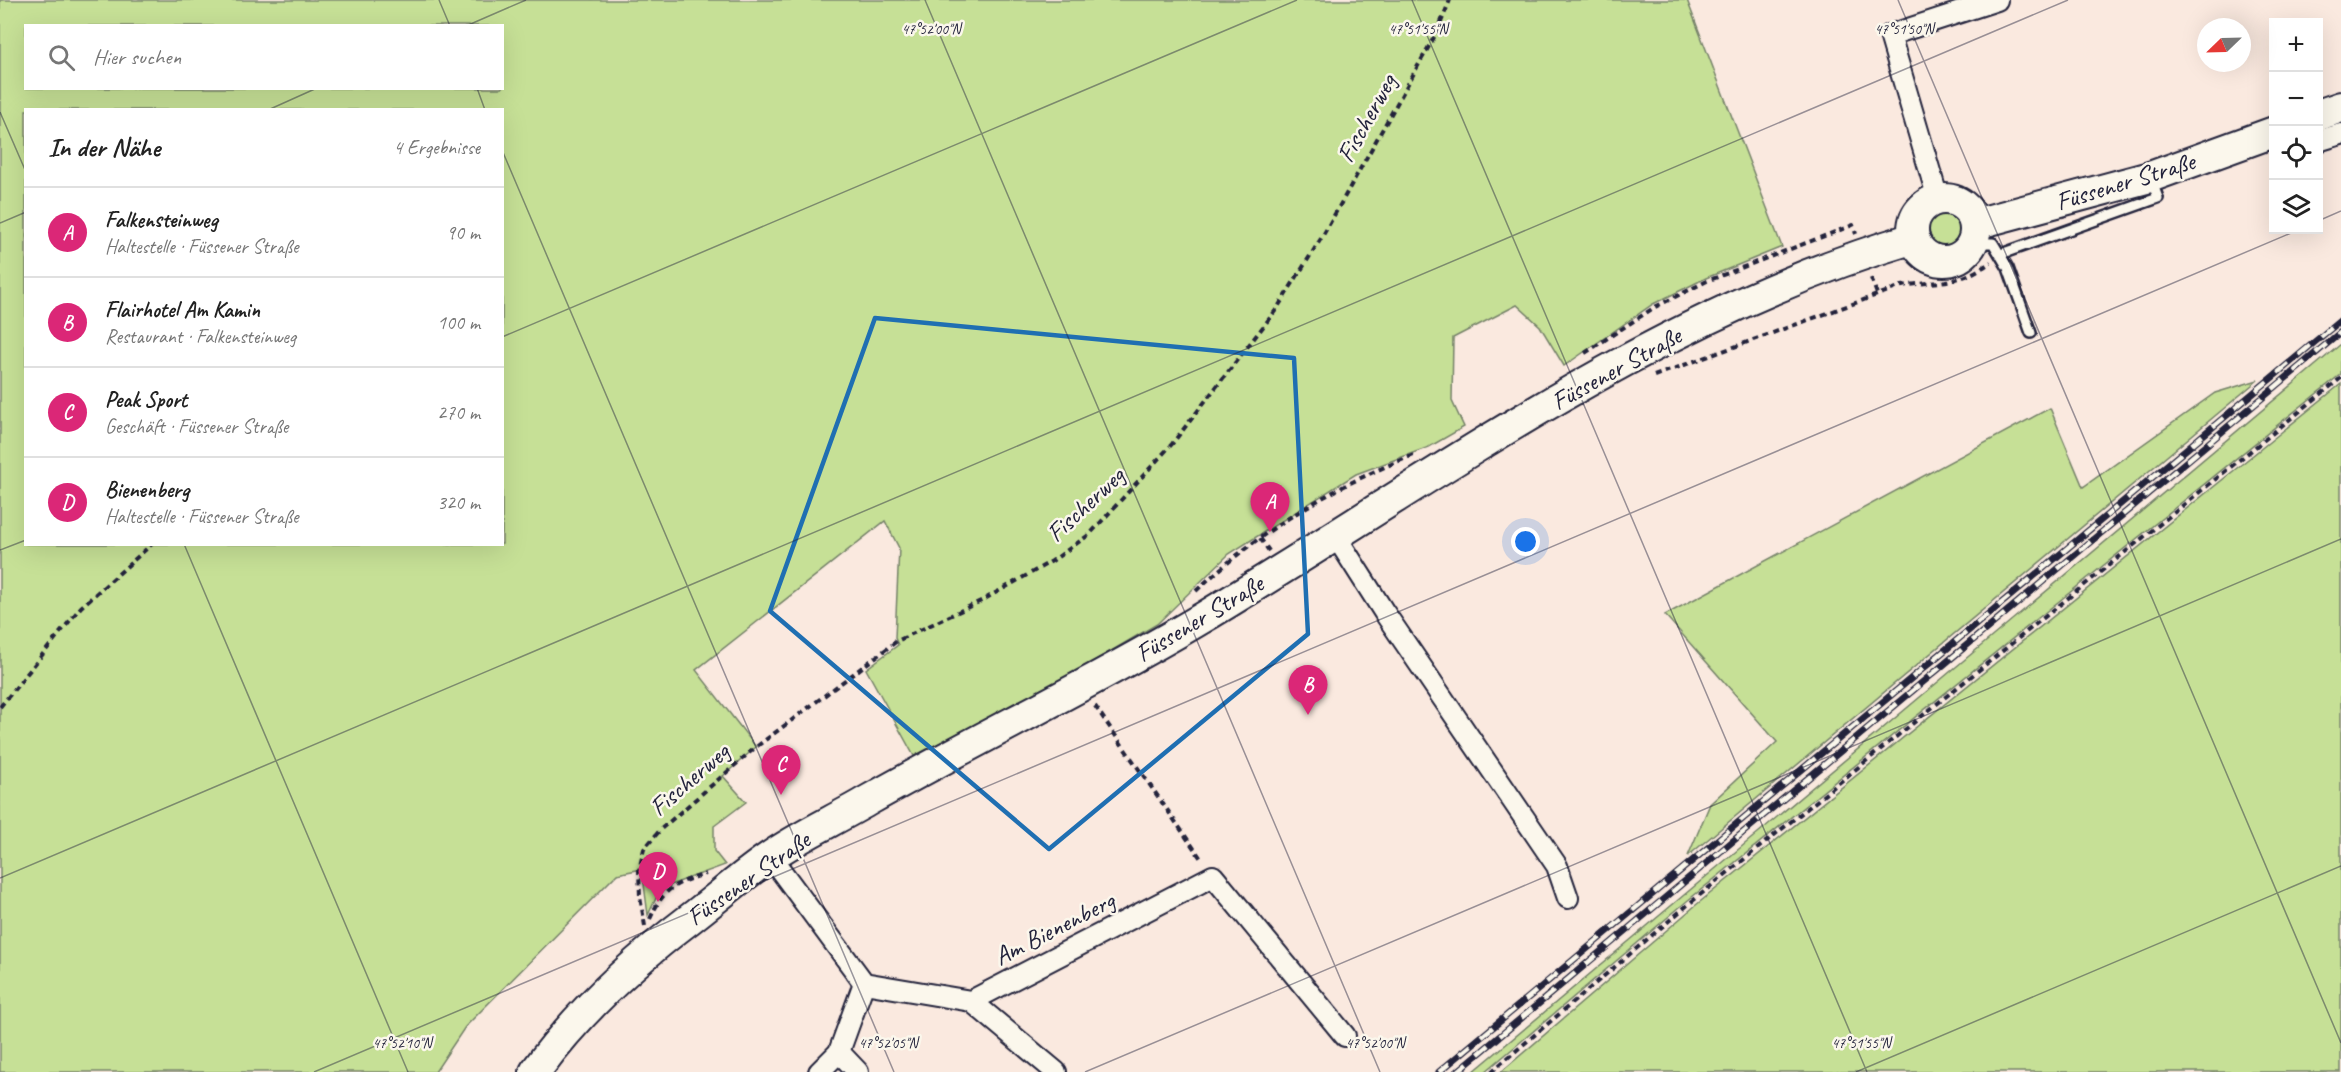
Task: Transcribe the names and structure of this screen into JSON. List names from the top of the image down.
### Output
{
  "streets": {
    "main road": ["Füssener Straße"],
    "street": ["Am Bienenberg"],
    "path": ["Fischerweg"]
  },
  "crossings": [
    ["Fischerweg", "Füssener Straße"]
  ],
  "north": "bottom left",
  "page": {
    "map_buttons": ["+", "−"],
    "search": "Hier suchen",
    "heading": ["In der Nähe", "4 Ergebnisse"],
    "list": [
      {
        "mark": "A",
        "name": "Falkensteinweg",
        "note": "Haltestelle · Füssener Straße",
        "value": "90 m"
      },
      {
        "mark": "B",
        "name": "Flairhotel Am Kamin",
        "note": "Restaurant · Falkensteinweg",
        "value": "100 m"
      },
      {
        "mark": "C",
        "name": "Peak Sport",
        "note": "Geschäft · Füssener Straße",
        "value": "270 m"
      },
      {
        "mark": "D",
        "name": "Bienenberg",
        "note": "Haltestelle · Füssener Straße",
        "value": "320 m"
      }
    ],
    "pins": [
      "A",
      "B",
      "C",
      "D"
    ]
  },
  "coordinates": [
    "47°52'00\"N",
    "47°51'55\"N",
    "47°51'50\"N",
    "47°52'10\"N",
    "47°52'05\"N"
  ]
}
